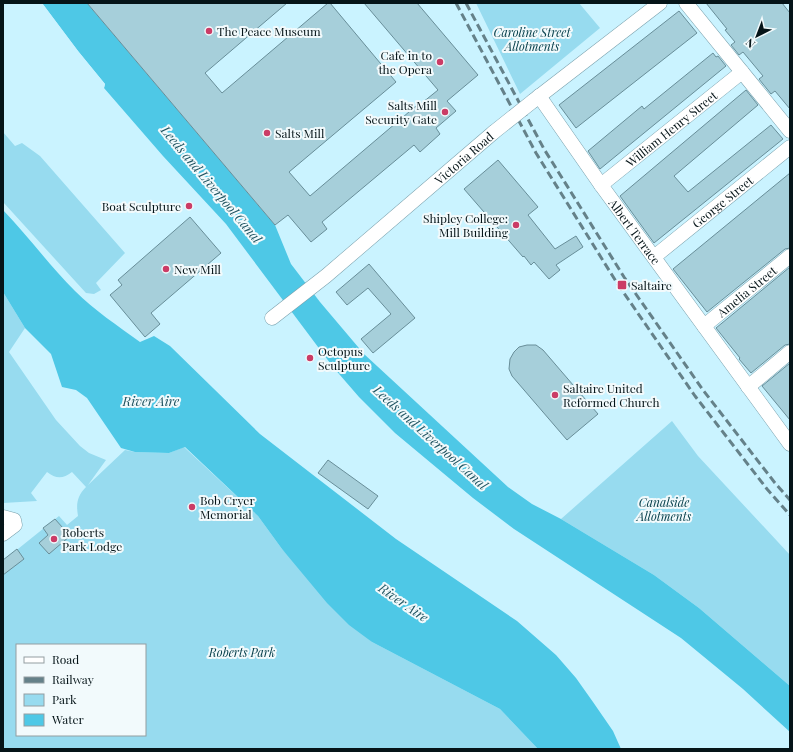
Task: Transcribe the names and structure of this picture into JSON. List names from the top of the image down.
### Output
{
  "streets": {
    "street": [
      "William Henry Street",
      "Victoria Road",
      "George Street",
      "Albert Terrace",
      "Amelia Street"
    ]
  },
  "crossings": [
    ["William Henry Street", "Albert Terrace"],
    ["Victoria Road", "Albert Terrace"],
    ["George Street", "Albert Terrace"],
    ["Albert Terrace", "Amelia Street"]
  ],
  "water": ["Leeds and Liverpool Canal", "River Aire"],
  "parks": ["Caroline Street Allotments", "Canalside Allotments", "Roberts Park"],
  "places": {
    "other": [
      "The Peace Museum",
      "Cafe in to the Opera",
      "Salts Mill Security Gate",
      "Salts Mill",
      "Boat Sculpture",
      "Shipley College: Mill Building",
      "New Mill",
      "Octopus Sculpture",
      "Saltaire United Reformed Church",
      "Bob Cryer Memorial",
      "Roberts Park Lodge"
    ],
    "transit": ["Saltaire"]
  },
  "legend": [
    "Road",
    "Railway",
    "Park",
    "Water"
  ],
  "north": "bottom left"
}
